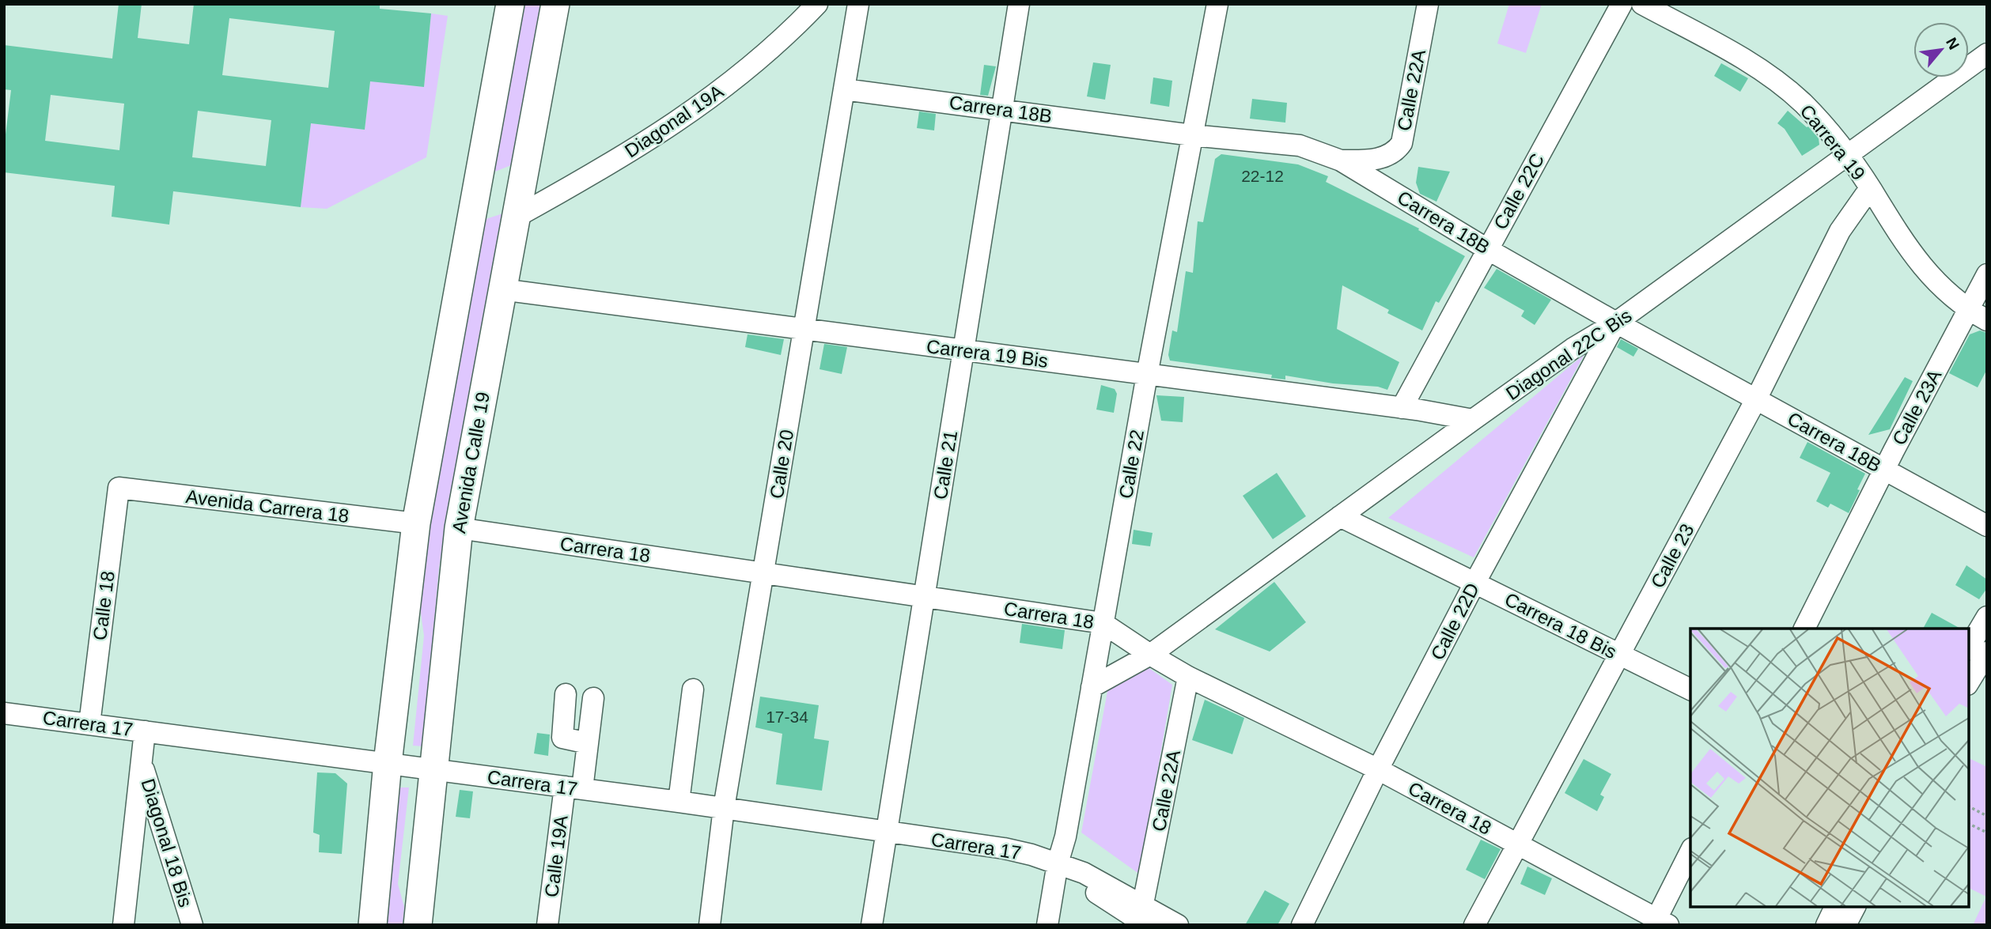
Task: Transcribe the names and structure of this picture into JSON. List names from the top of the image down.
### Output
{
  "streets": {
    "main road": ["Avenida Calle 19"],
    "street": [
      "Calle 22A",
      "Carrera 18B",
      "Diagonal 19A",
      "Carrera 19",
      "Calle 22C",
      "Carrera 19 Bis",
      "Diagonal 22C Bis",
      "Calle 23A",
      "Calle 20",
      "Calle 22",
      "Calle 21",
      "Avenida Carrera 18",
      "Carrera 18",
      "Calle 23",
      "Calle 18",
      "Calle 22D",
      "Carrera 18 Bis",
      "Carrera 17",
      "Diagonal 18 Bis",
      "Calle 19A"
    ]
  },
  "crossings": [
    ["Calle 22A", "Carrera 18B"],
    ["Calle 22A", "Carrera 18"],
    ["Calle 22A", "Carrera 17"],
    ["Carrera 18B", "Calle 22C"],
    ["Carrera 18B", "Diagonal 22C Bis"],
    ["Carrera 18B", "Calle 23A"],
    ["Carrera 18B", "Calle 20"],
    ["Carrera 18B", "Calle 22"],
    ["Carrera 18B", "Calle 21"],
    ["Carrera 18B", "Calle 23"],
    ["Carrera 18B", "Calle 22D"],
    ["Diagonal 19A", "Avenida Calle 19"],
    ["Carrera 19", "Diagonal 22C Bis"],
    ["Carrera 19", "Calle 23A"],
    ["Carrera 19", "Calle 23"],
    ["Calle 22C", "Carrera 19 Bis"],
    ["Carrera 19 Bis", "Diagonal 22C Bis"],
    ["Carrera 19 Bis", "Avenida Calle 19"],
    ["Carrera 19 Bis", "Calle 20"],
    ["Carrera 19 Bis", "Calle 22"],
    ["Carrera 19 Bis", "Calle 21"],
    ["Diagonal 22C Bis", "Calle 22"],
    ["Diagonal 22C Bis", "Carrera 18"],
    ["Diagonal 22C Bis", "Calle 22D"],
    ["Diagonal 22C Bis", "Carrera 18 Bis"],
    ["Avenida Calle 19", "Carrera 18"],
    ["Avenida Calle 19", "Carrera 17"],
    ["Calle 20", "Carrera 18"],
    ["Calle 20", "Carrera 17"],
    ["Calle 22", "Carrera 18"],
    ["Calle 22", "Carrera 17"],
    ["Calle 21", "Carrera 18"],
    ["Calle 21", "Carrera 17"],
    ["Avenida Carrera 18", "Calle 18"],
    ["Carrera 18", "Calle 23"],
    ["Carrera 18", "Calle 22D"],
    ["Calle 23", "Carrera 18 Bis"],
    ["Calle 18", "Carrera 17"],
    ["Calle 22D", "Carrera 18 Bis"],
    ["Carrera 17", "Calle 19A"]
  ],
  "house_numbers": ["22-12", "17-34"],
  "north": "top right"
}
